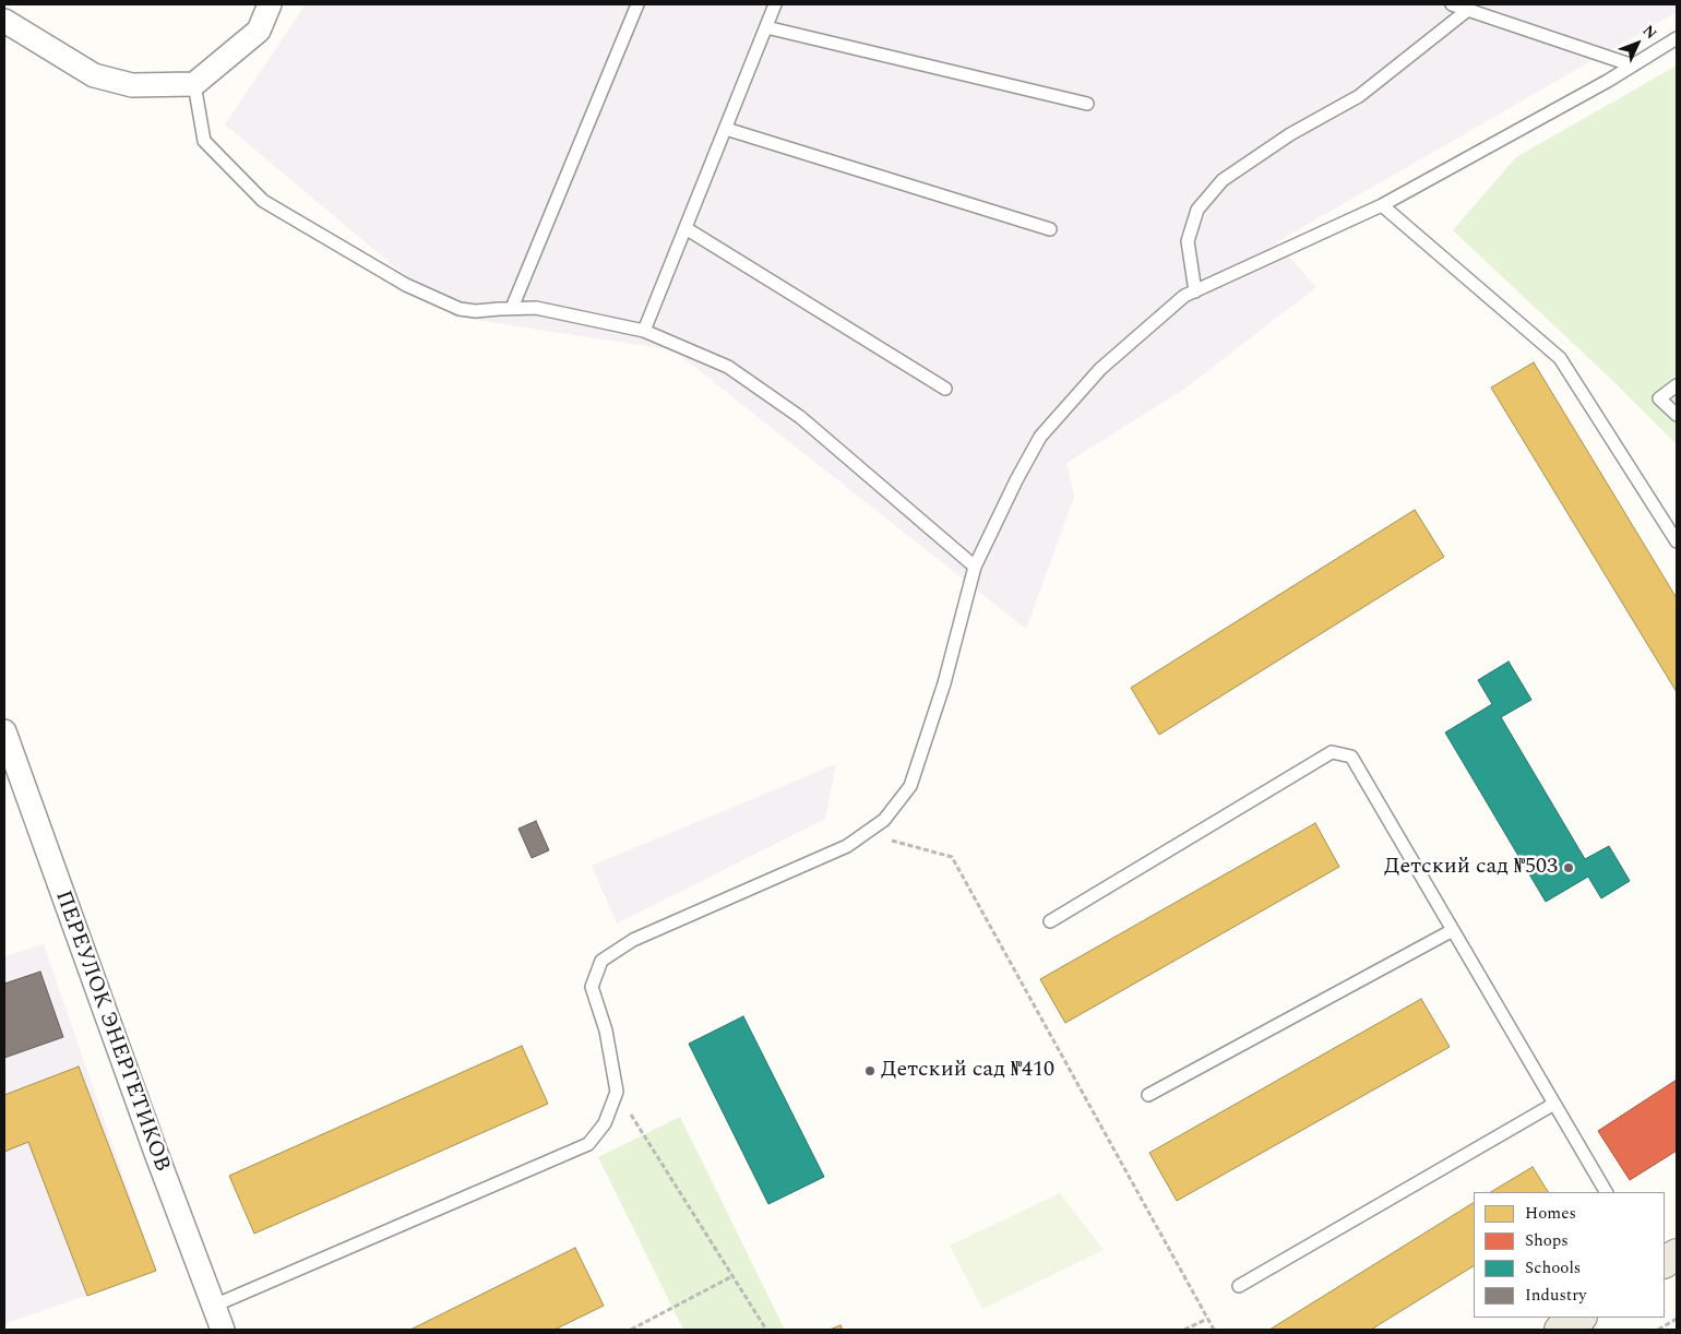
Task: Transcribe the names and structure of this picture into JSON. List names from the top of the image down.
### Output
{
  "streets": {
    "street": ["ПЕРЕУЛОК ЭНЕРГЕТИКОВ"]
  },
  "places": ["Детский сад №503", "Детский сад №410"],
  "legend": [
    "Homes",
    "Shops",
    "Schools",
    "Industry"
  ],
  "north": "top right"
}
